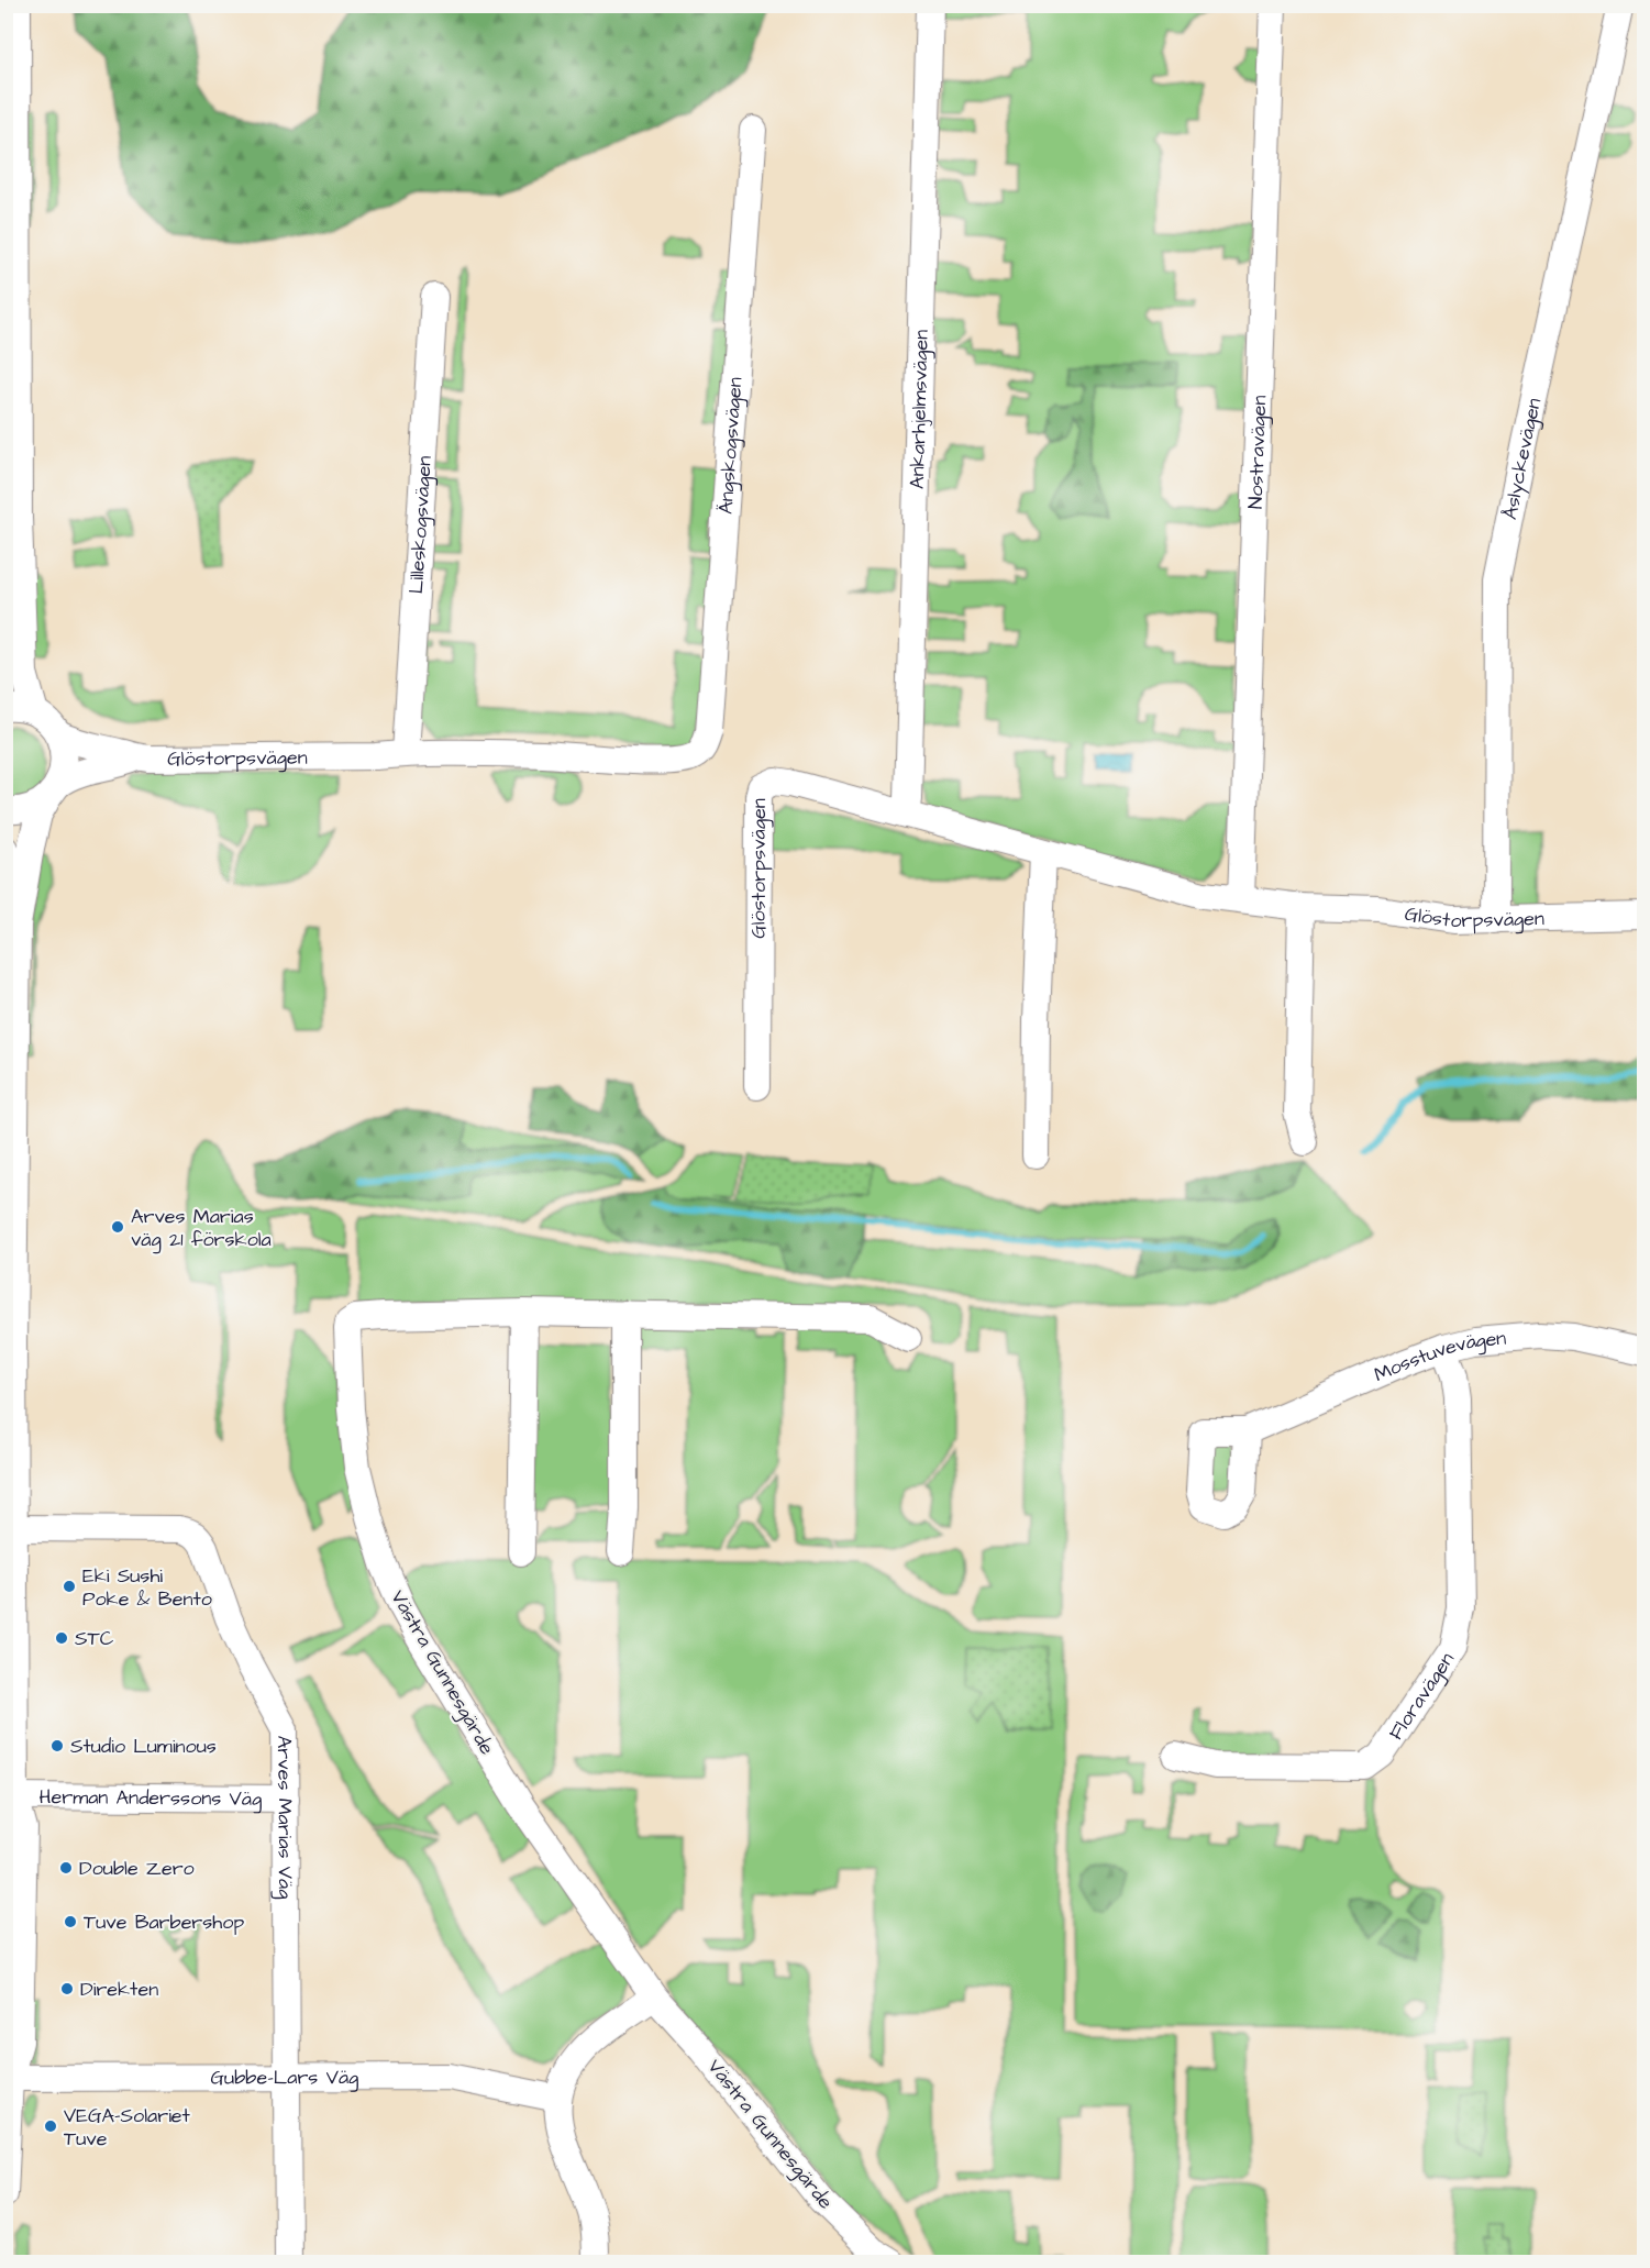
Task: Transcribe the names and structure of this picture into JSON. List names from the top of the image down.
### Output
{
  "streets": {
    "street": [
      "Ankarhjelmsvägen",
      "Ängskogsvägen",
      "Nostravägen",
      "Åslyckevägen",
      "Lilleskogsvägen",
      "Glöstorpsvägen",
      "Mosstuvevägen",
      "Västra Gunnesgärde",
      "Floravägen",
      "Herman Anderssons Väg",
      "Arves Marias Väg",
      "Gubbe-Lars Väg"
    ]
  },
  "crossings": [
    ["Ankarhjelmsvägen", "Glöstorpsvägen"],
    ["Ängskogsvägen", "Glöstorpsvägen"],
    ["Nostravägen", "Glöstorpsvägen"],
    ["Åslyckevägen", "Glöstorpsvägen"],
    ["Lilleskogsvägen", "Glöstorpsvägen"],
    ["Mosstuvevägen", "Floravägen"],
    ["Herman Anderssons Väg", "Arves Marias Väg"],
    ["Arves Marias Väg", "Gubbe-Lars Väg"]
  ],
  "places": [
    "Arves Marias väg 21 förskola",
    "Eki Sushi Poke & Bento",
    "STC",
    "Studio Luminous",
    "Double Zero",
    "Tuve Barbershop",
    "Direkten",
    "VEGA-Solariet Tuve"
  ]
}
